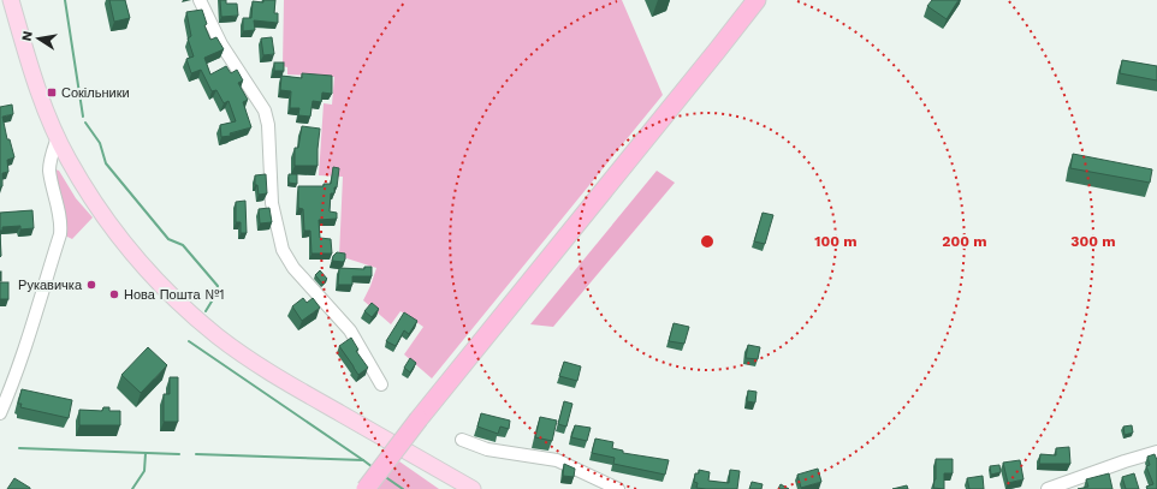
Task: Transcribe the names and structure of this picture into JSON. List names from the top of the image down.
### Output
{
  "places": {
    "transit": ["Сокільники"],
    "other": ["Рукавичка", "Нова Пошта №1"]
  },
  "north": "left",
  "rings": ["100 m", "200 m", "300 m"]
}
